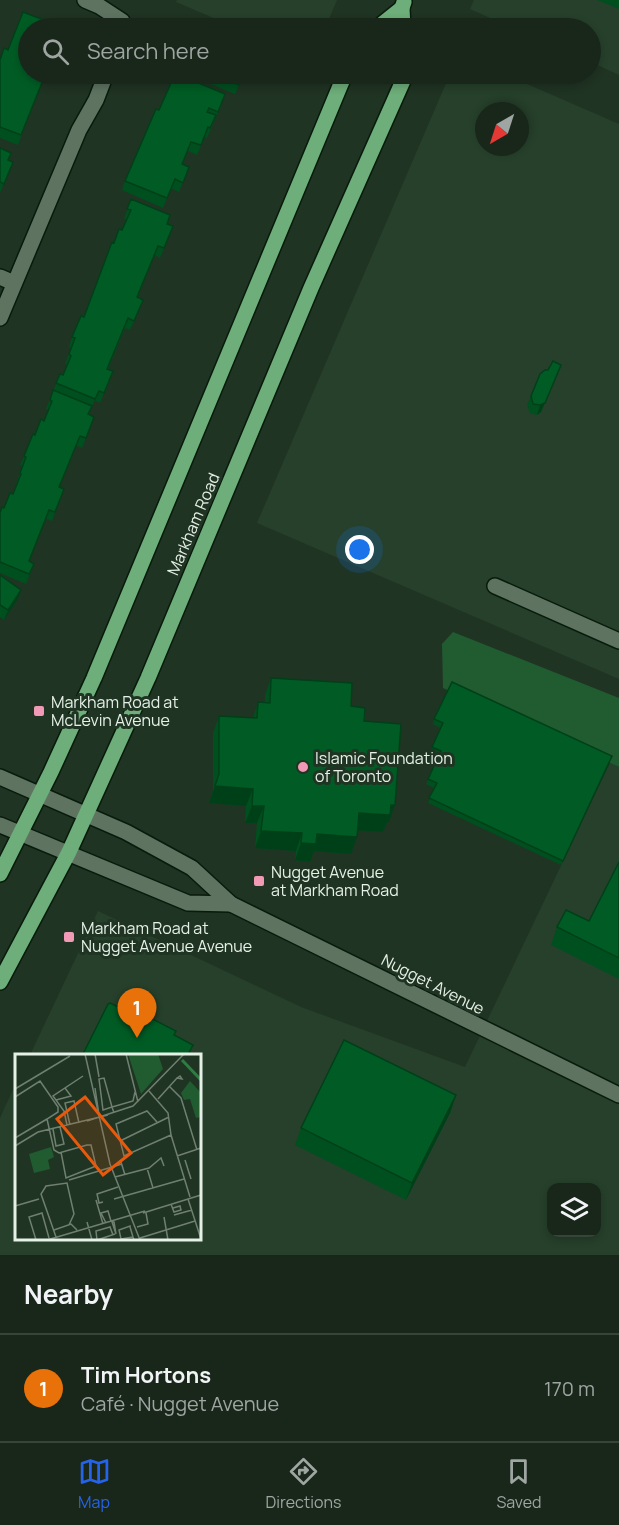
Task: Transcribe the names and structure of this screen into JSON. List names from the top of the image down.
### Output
{
  "streets": {
    "main road": ["Markham Road"],
    "street": ["Nugget Avenue"]
  },
  "crossings": [
    ["Markham Road", "Nugget Avenue"]
  ],
  "places": {
    "transit": ["Markham Road at McLevin Avenue", "Nugget Avenue at Markham Road", "Markham Road at Nugget Avenue Avenue"],
    "other": ["Islamic Foundation of Toronto"]
  },
  "north": "bottom left",
  "page": {
    "search": "Search here",
    "pins": "1",
    "heading": "Nearby",
    "list": [
      {
        "mark": "1",
        "name": "Tim Hortons",
        "note": "Café · Nugget Avenue",
        "value": "170 m"
      }
    ],
    "nav": ["Map", "Directions", "Saved"]
  }
}
